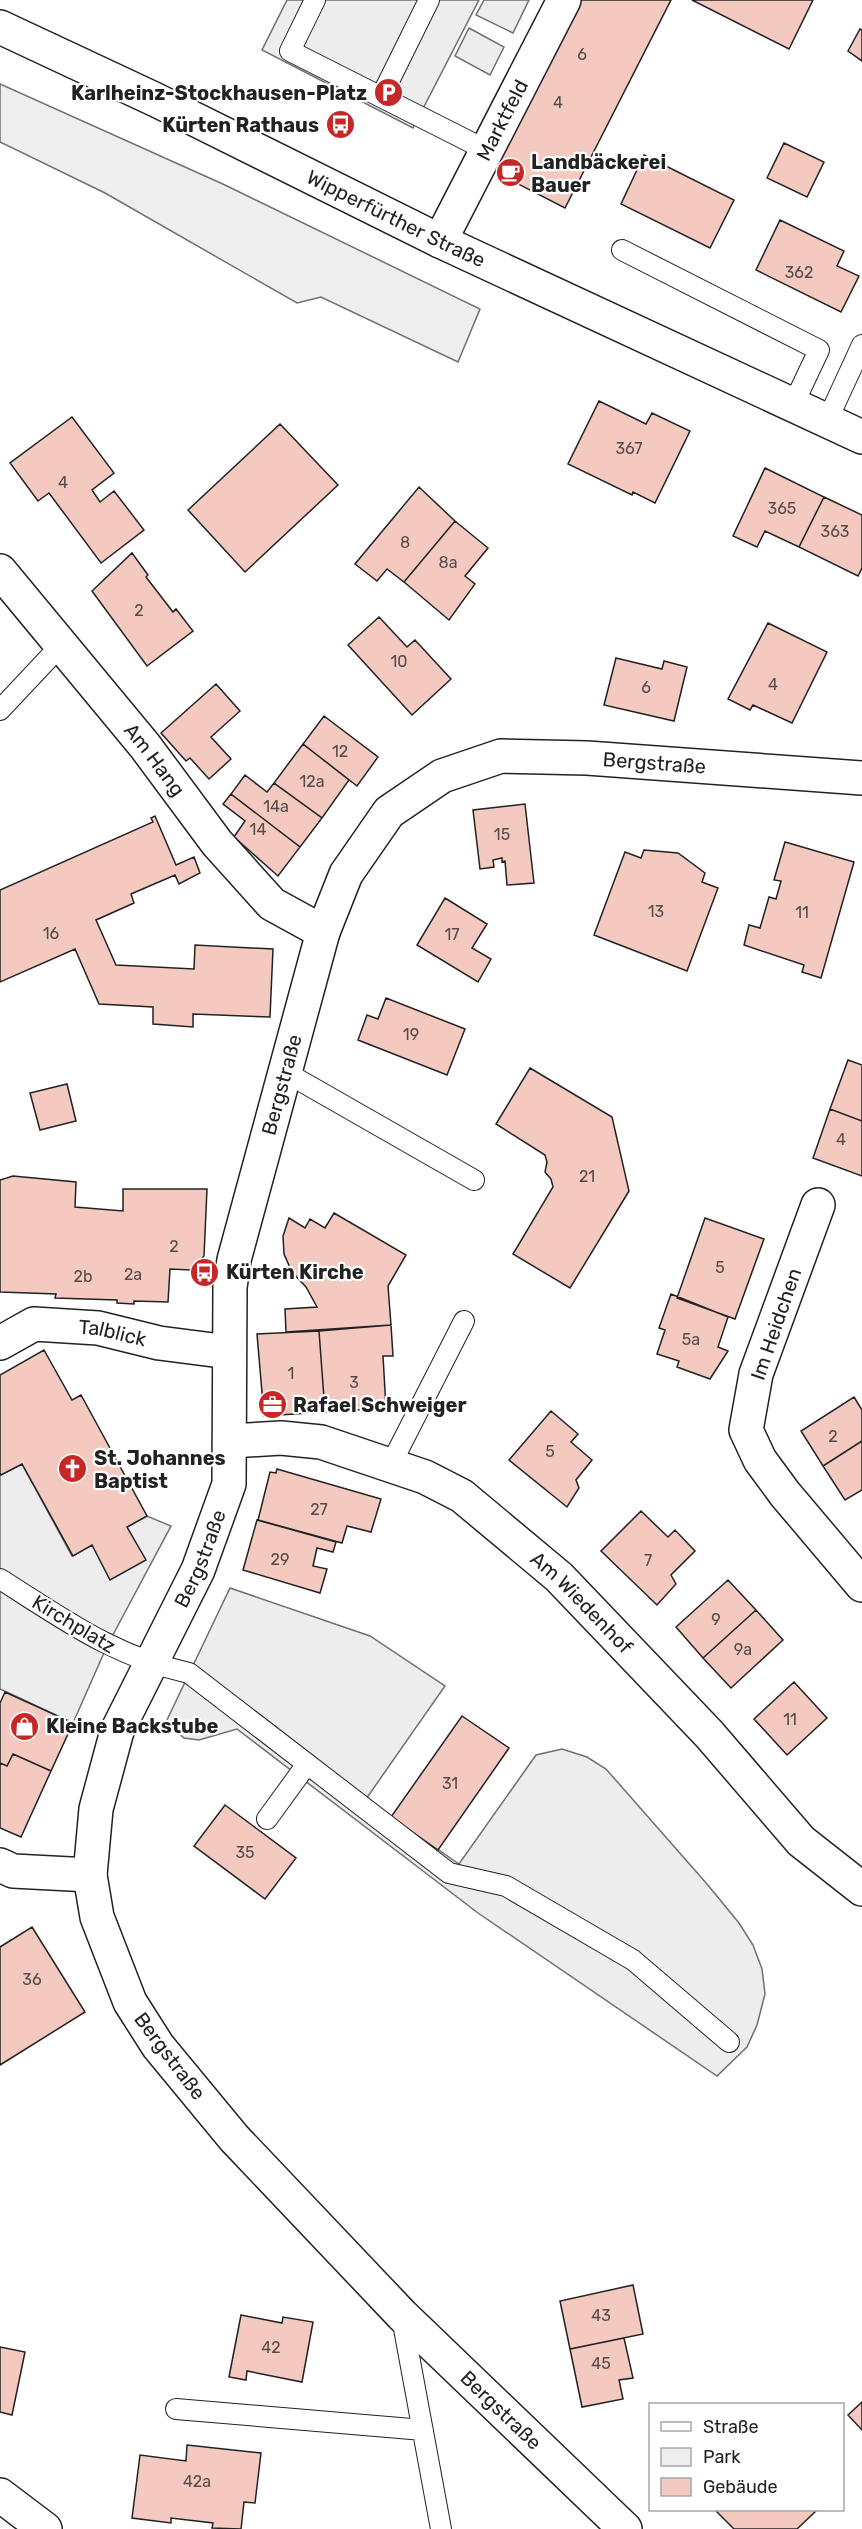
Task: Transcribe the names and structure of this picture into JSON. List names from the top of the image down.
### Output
{
  "streets": {
    "main road": [
      "Marktfeld",
      "Wipperfürther Straße",
      "Am Hang",
      "Bergstraße",
      "Im Heidchen",
      "Talblick",
      "Am Wiedenhof"
    ],
    "lane": ["Kirchplatz"]
  },
  "crossings": [
    ["Marktfeld", "Wipperfürther Straße"],
    ["Am Hang", "Bergstraße"],
    ["Bergstraße", "Talblick"],
    ["Bergstraße", "Am Wiedenhof"],
    ["Bergstraße", "Kirchplatz"]
  ],
  "places": {
    "parking": ["Karlheinz-Stockhausen-Platz"],
    "bus stop": ["Kürten Rathaus", "Kürten Kirche"],
    "cafe": ["Landbäckerei Bauer"],
    "office": ["Rafael Schweiger"],
    "church": ["St. Johannes Baptist"],
    "shop": ["Kleine Backstube"]
  },
  "house_numbers": [
    "6",
    "4",
    "362",
    "367",
    "4",
    "365",
    "363",
    "8",
    "8a",
    "2",
    "10",
    "4",
    "6",
    "12",
    "12a",
    "14a",
    "14",
    "15",
    "13",
    "11",
    "16",
    "17",
    "19",
    "4",
    "21",
    "2",
    "5",
    "2a",
    "2b",
    "5a",
    "1",
    "3",
    "2",
    "5",
    "27",
    "29",
    "7",
    "9",
    "9a",
    "11",
    "31",
    "35",
    "36",
    "43",
    "42",
    "45",
    "42a"
  ],
  "legend": ["Straße", "Park", "Gebäude"]
}
